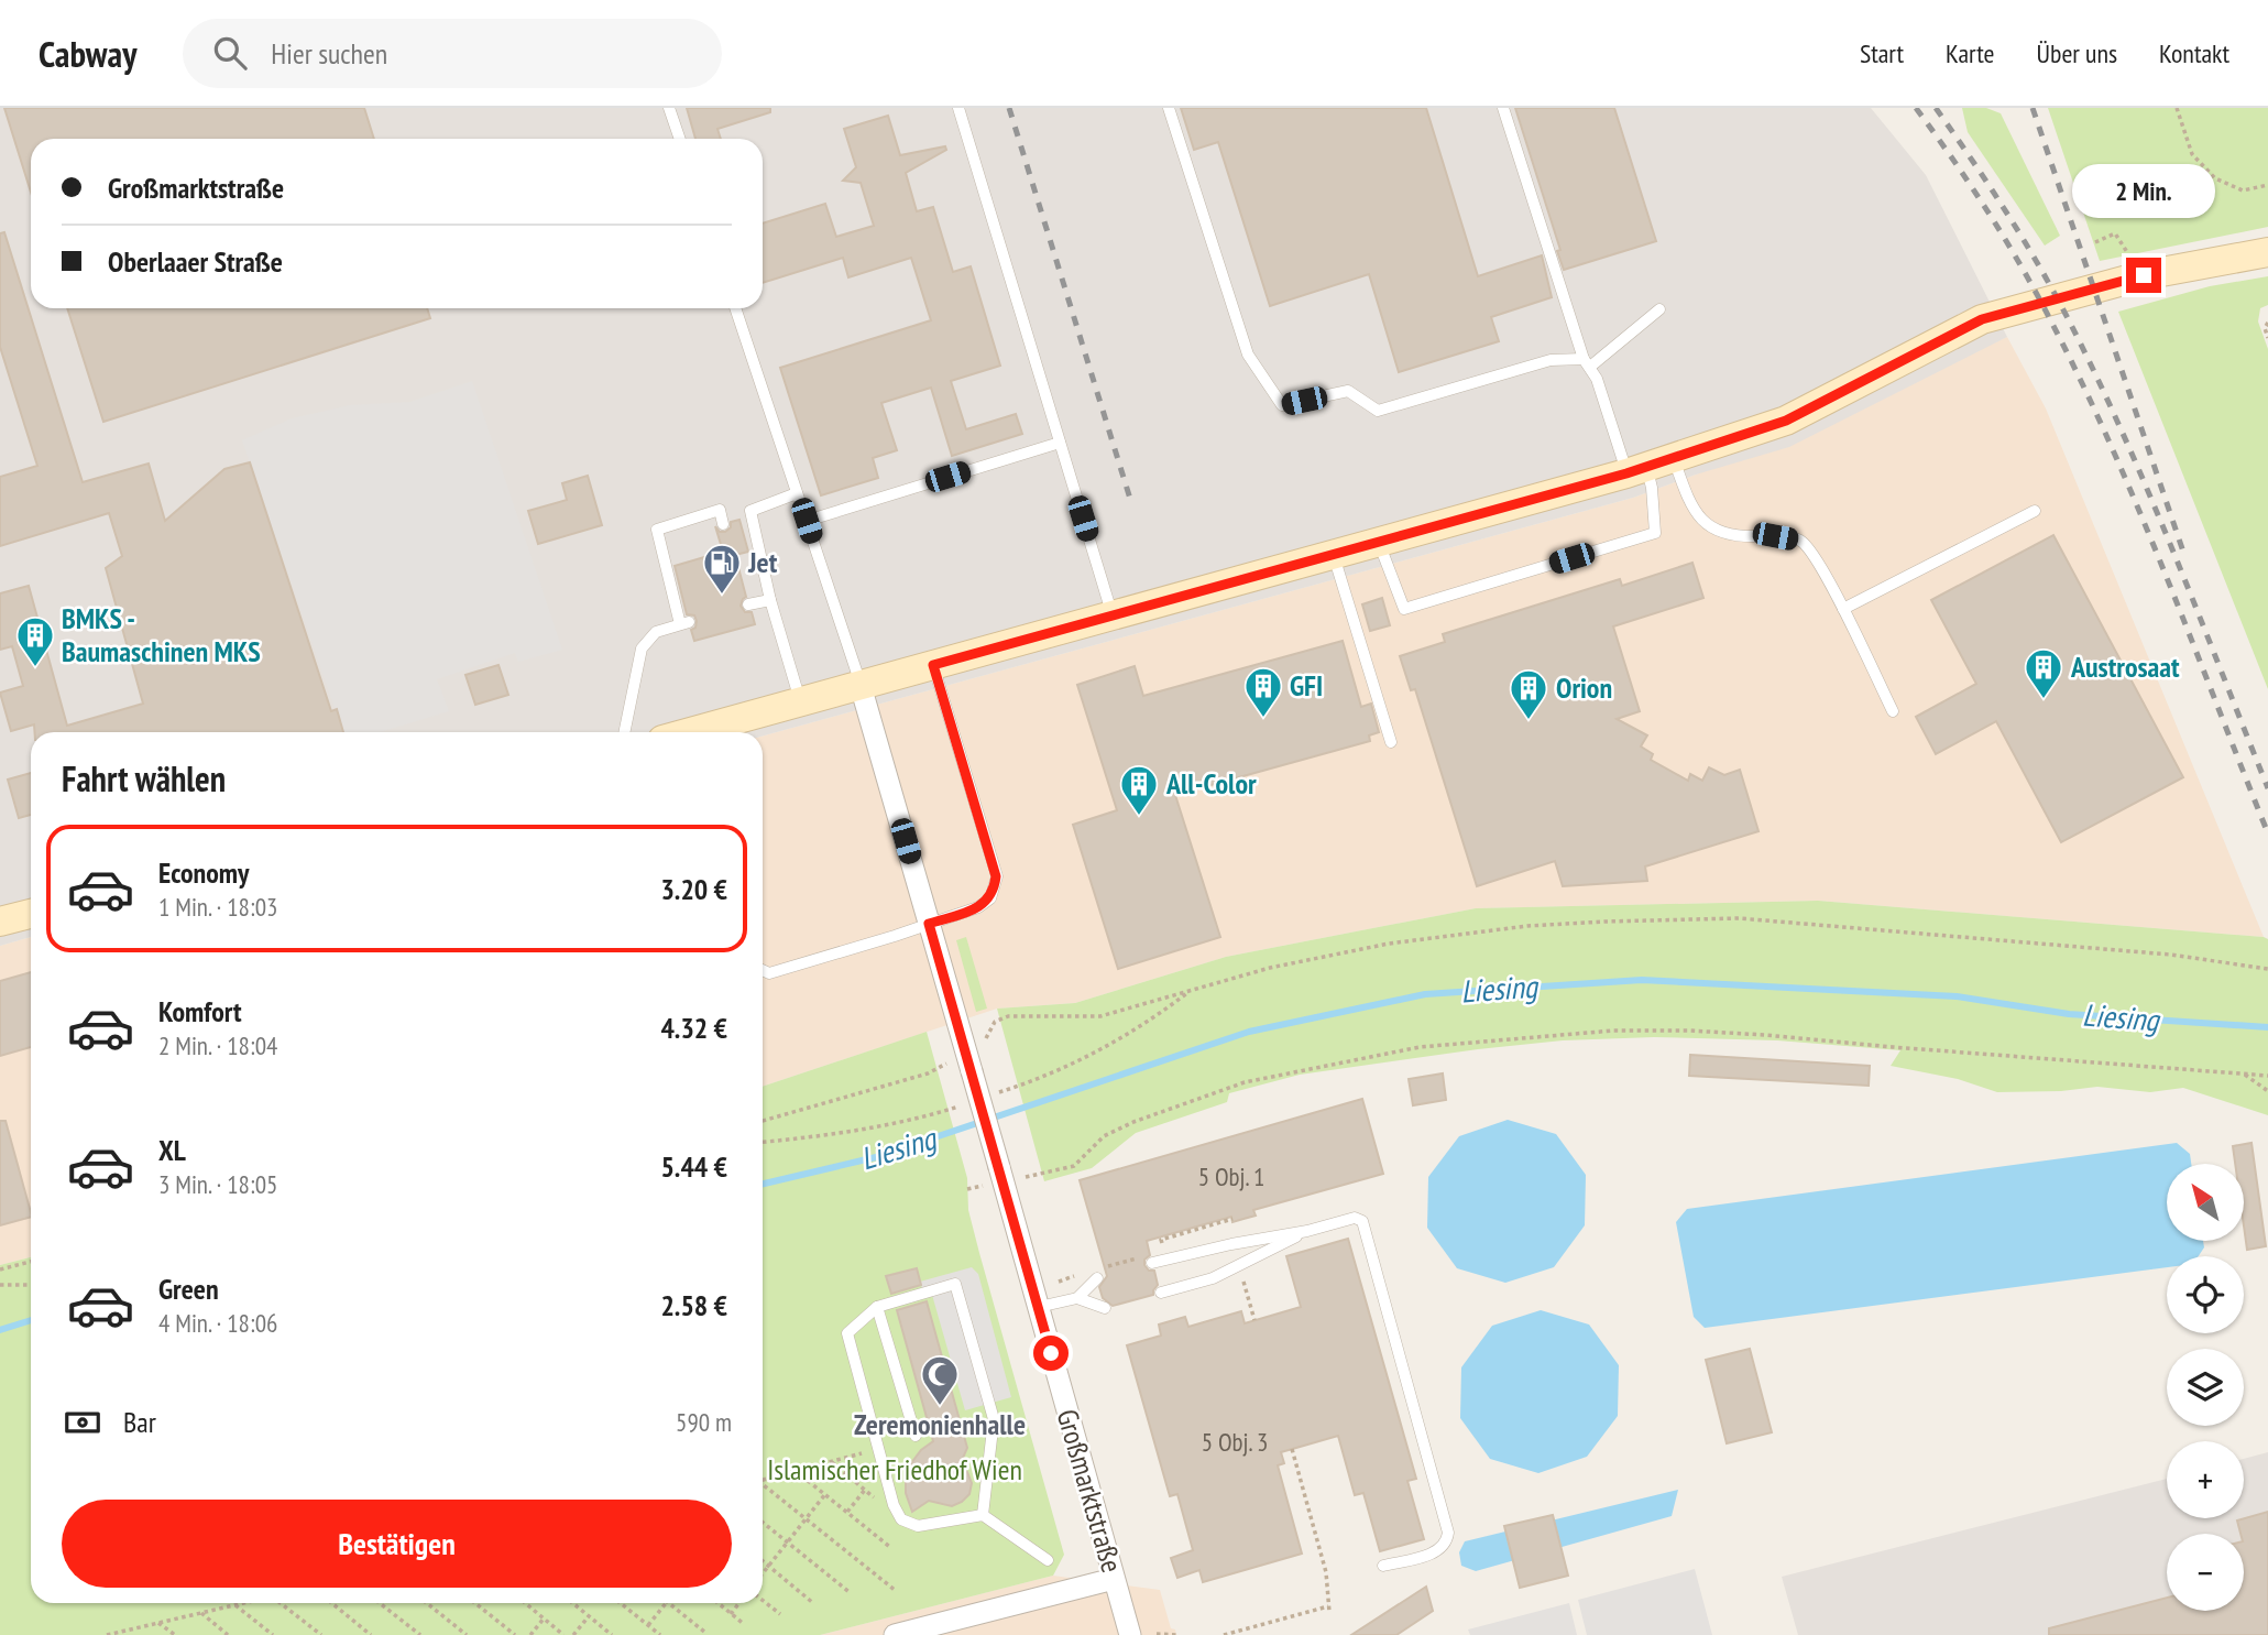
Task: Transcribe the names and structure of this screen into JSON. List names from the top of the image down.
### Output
{
  "streets": {
    "street": ["Großmarktstraße"]
  },
  "water": ["Liesing"],
  "parks": ["Islamischer Friedhof Wien"],
  "places": {
    "fuel station": ["Jet"],
    "building": [
      "BMKS - Baumaschinen MKS",
      "Austrosaat",
      "GFI",
      "Orion",
      "All-Color"
    ],
    "mosque": ["Zeremonienhalle"]
  },
  "house_numbers": ["5 Obj. 1", "5 Obj. 3"],
  "north": "top left",
  "page": {
    "header": "Cabway",
    "search": "Hier suchen",
    "nav": [
      "Start",
      "Karte",
      "Über uns",
      "Kontakt"
    ],
    "banner": ["Großmarktstraße", "Oberlaaer Straße"],
    "bubble": "2 Min.",
    "heading": "Fahrt wählen",
    "list": [
      {
        "name": "Economy",
        "note": "1 Min. · 18:03",
        "value": "3.20 €"
      },
      {
        "name": "Komfort",
        "note": "2 Min. · 18:04",
        "value": "4.32 €"
      },
      {
        "name": "XL",
        "note": "3 Min. · 18:05",
        "value": "5.44 €"
      },
      {
        "name": "Green",
        "note": "4 Min. · 18:06",
        "value": "2.58 €"
      }
    ],
    "map_buttons": ["+", "−"],
    "pay": ["Bar", "590 m"],
    "buttons": "Bestätigen"
  }
}
